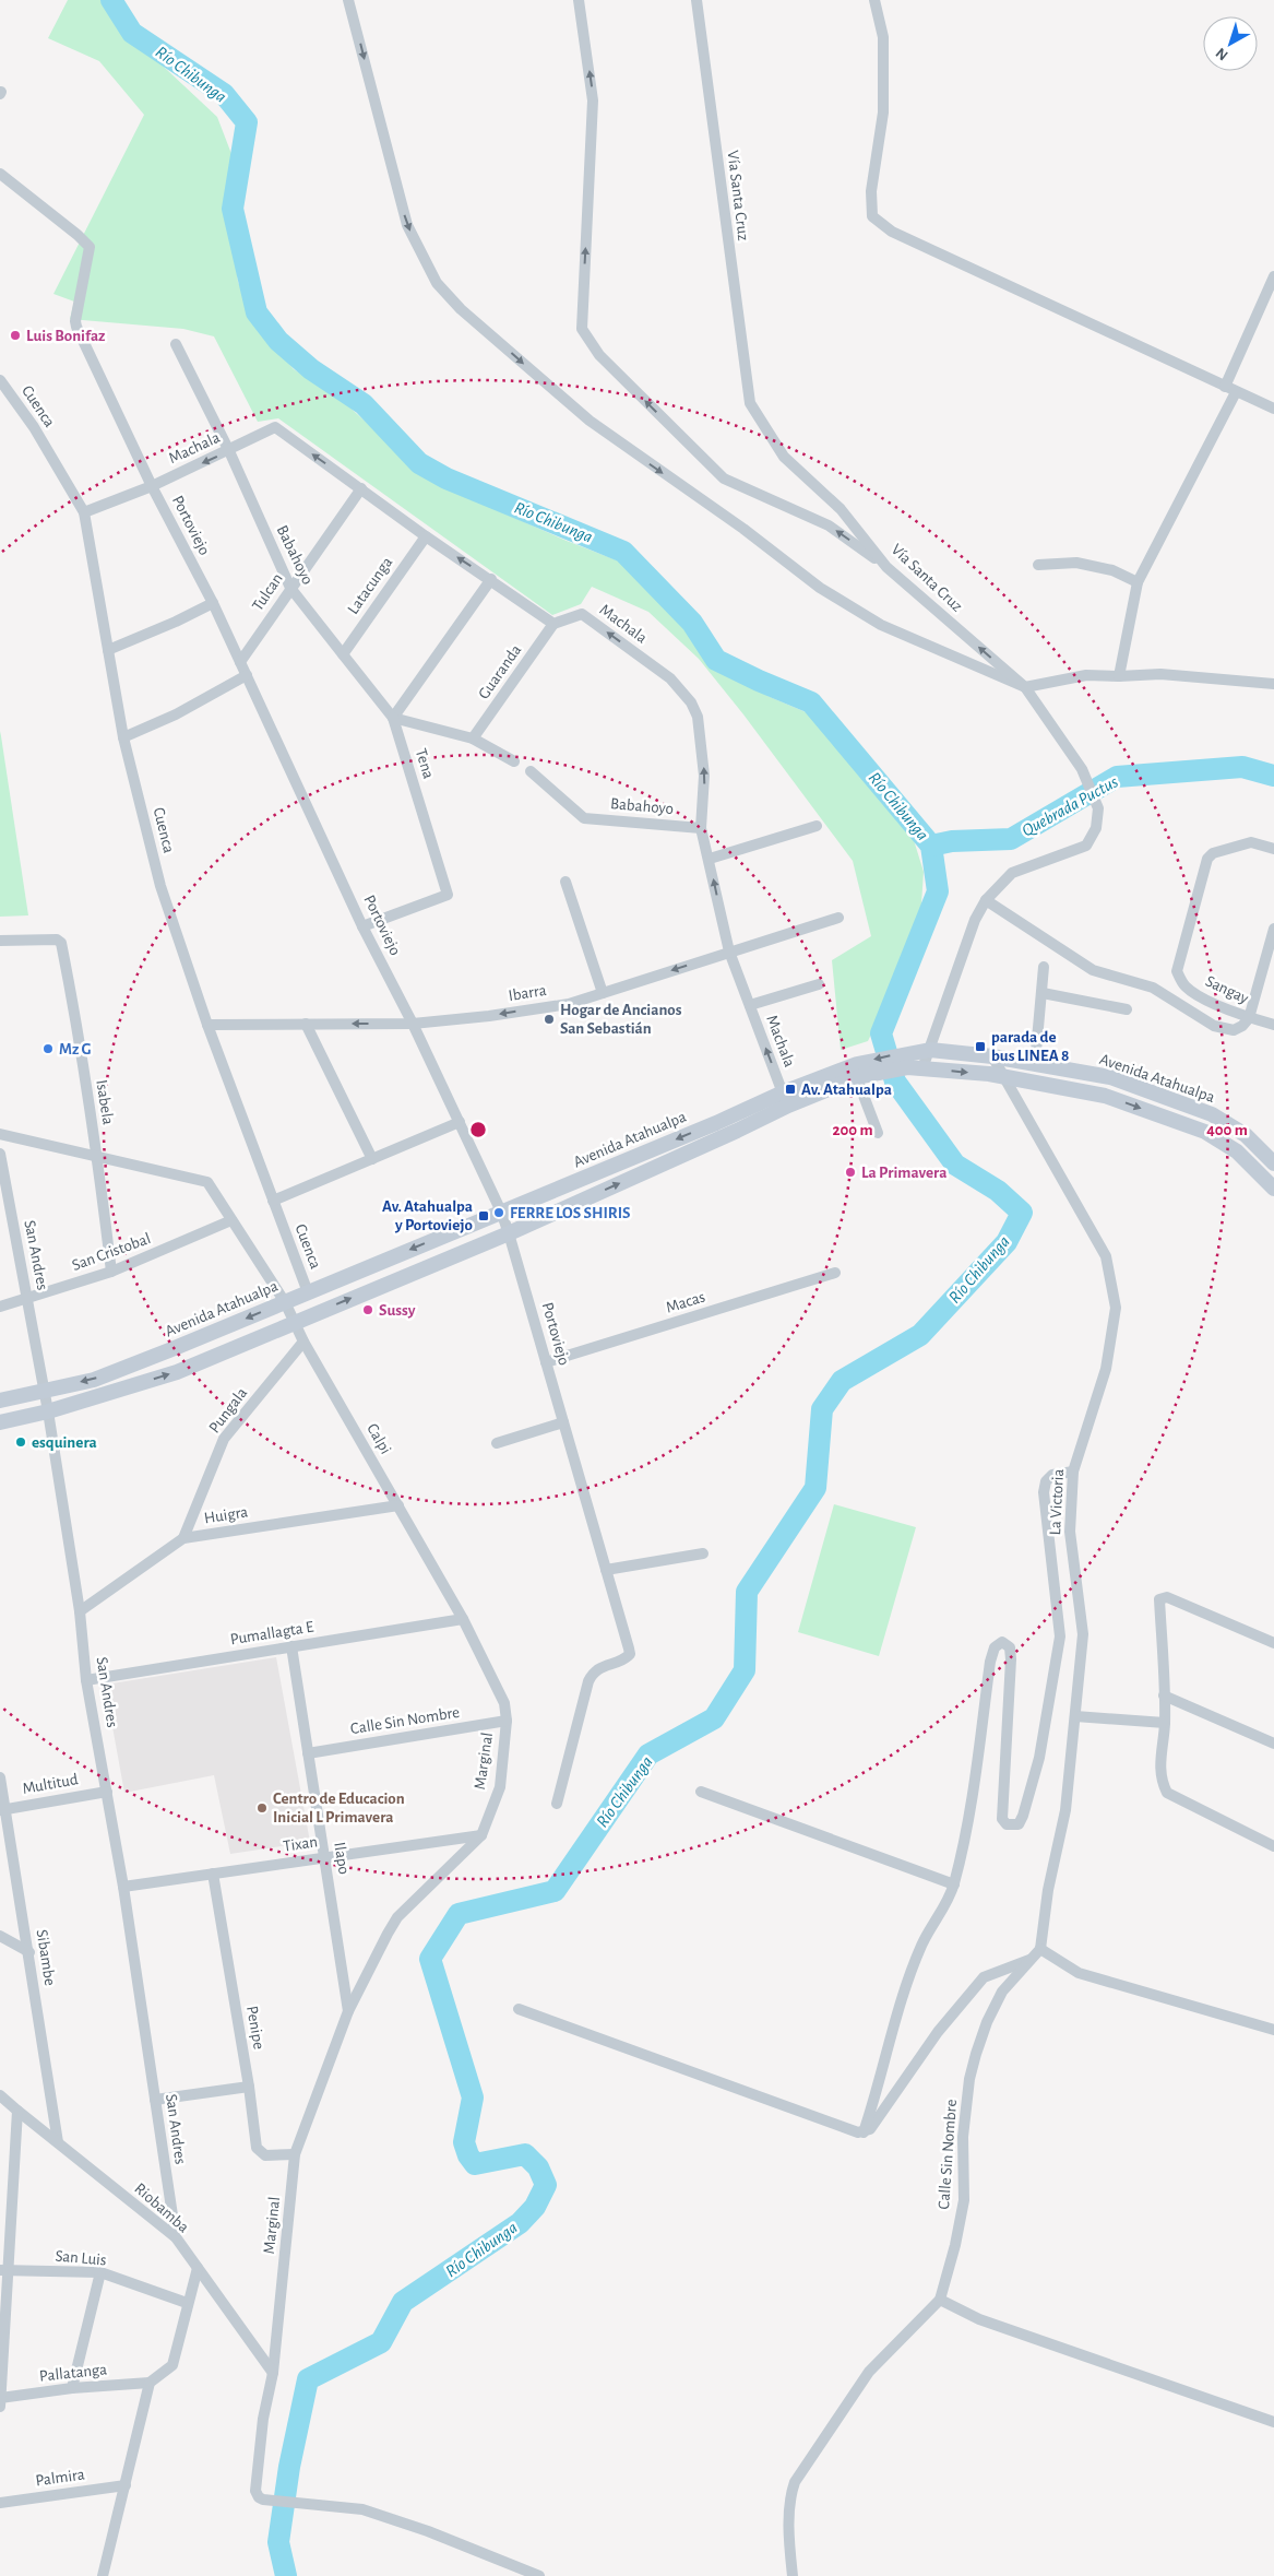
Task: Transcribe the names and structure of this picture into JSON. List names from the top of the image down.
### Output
{
  "streets": {
    "main road": ["Avenida Atahualpa"],
    "street": [
      "Vía Santa Cruz",
      "Cuenca",
      "Machala",
      "Portoviejo",
      "Babahoyo",
      "Latacunga",
      "Tulcan",
      "Guaranda",
      "Tena",
      "Sangay",
      "Ibarra",
      "Isabela",
      "San Cristobal",
      "San Andres",
      "Macas",
      "Pungala",
      "Calpi",
      "La Victoria",
      "Huigra",
      "Pumallagta E",
      "Calle Sin Nombre",
      "Marginal",
      "Multitud",
      "Tixan",
      "Ilapo",
      "Sibambe",
      "Penipe",
      "Riobamba",
      "San Luis",
      "Pallatanga",
      "Palmira"
    ]
  },
  "crossings": [
    ["Vía Santa Cruz", "Avenida Atahualpa"],
    ["Cuenca", "Machala"],
    ["Cuenca", "Ibarra"],
    ["Cuenca", "Avenida Atahualpa"],
    ["Machala", "Portoviejo"],
    ["Machala", "Babahoyo"],
    ["Machala", "Latacunga"],
    ["Machala", "Tulcan"],
    ["Machala", "Guaranda"],
    ["Machala", "Ibarra"],
    ["Machala", "Avenida Atahualpa"],
    ["Portoviejo", "Tulcan"],
    ["Portoviejo", "Tena"],
    ["Portoviejo", "Ibarra"],
    ["Portoviejo", "Avenida Atahualpa"],
    ["Portoviejo", "Macas"],
    ["Babahoyo", "Latacunga"],
    ["Babahoyo", "Tulcan"],
    ["Babahoyo", "Tena"],
    ["Avenida Atahualpa", "San Andres"],
    ["Avenida Atahualpa", "Calpi"],
    ["Avenida Atahualpa", "La Victoria"],
    ["Isabela", "San Cristobal"],
    ["Isabela", "Calpi"],
    ["San Cristobal", "San Andres"],
    ["San Cristobal", "Calpi"],
    ["San Andres", "Huigra"],
    ["San Andres", "Pumallagta E"],
    ["San Andres", "Multitud"],
    ["San Andres", "Tixan"],
    ["San Andres", "Riobamba"],
    ["Pungala", "Calpi"],
    ["Pungala", "Huigra"],
    ["Calpi", "Huigra"],
    ["Calpi", "Pumallagta E"],
    ["Calpi", "Calle Sin Nombre"],
    ["Calpi", "Marginal"],
    ["La Victoria", "Calle Sin Nombre"],
    ["Pumallagta E", "Ilapo"],
    ["Calle Sin Nombre", "Marginal"],
    ["Calle Sin Nombre", "Ilapo"],
    ["Marginal", "Tixan"],
    ["Marginal", "Ilapo"],
    ["Marginal", "Penipe"],
    ["Marginal", "Riobamba"],
    ["Multitud", "Sibambe"],
    ["Tixan", "Ilapo"],
    ["Tixan", "Penipe"],
    ["Sibambe", "Riobamba"]
  ],
  "one_way": ["Ibarra"],
  "water": ["Río Chibunga", "Quebrada Puctus"],
  "places": {
    "other": [
      "Luis Bonifaz",
      "Hogar de Ancianos San Sebastián",
      "Mz G",
      "La Primavera",
      "FERRE LOS SHIRIS",
      "Sussy",
      "esquinera",
      "Centro de Educacion Inicial L Primavera"
    ],
    "transit": ["parada de bus LINEA 8", "Av. Atahualpa", "Av. Atahualpa y Portoviejo"]
  },
  "north": "bottom left",
  "rings": ["200 m", "400 m"]
}
